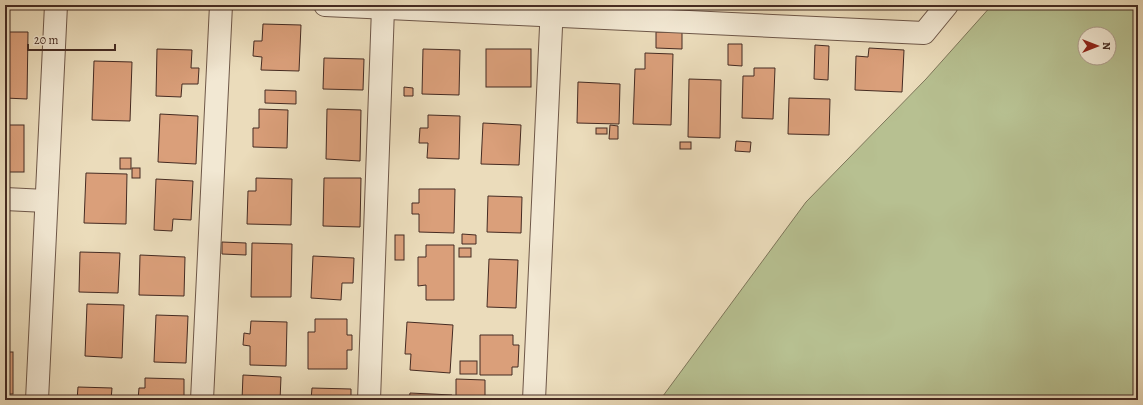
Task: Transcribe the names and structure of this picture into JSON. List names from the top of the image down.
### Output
{
  "scale_bar": "20 m",
  "north": "right"
}
